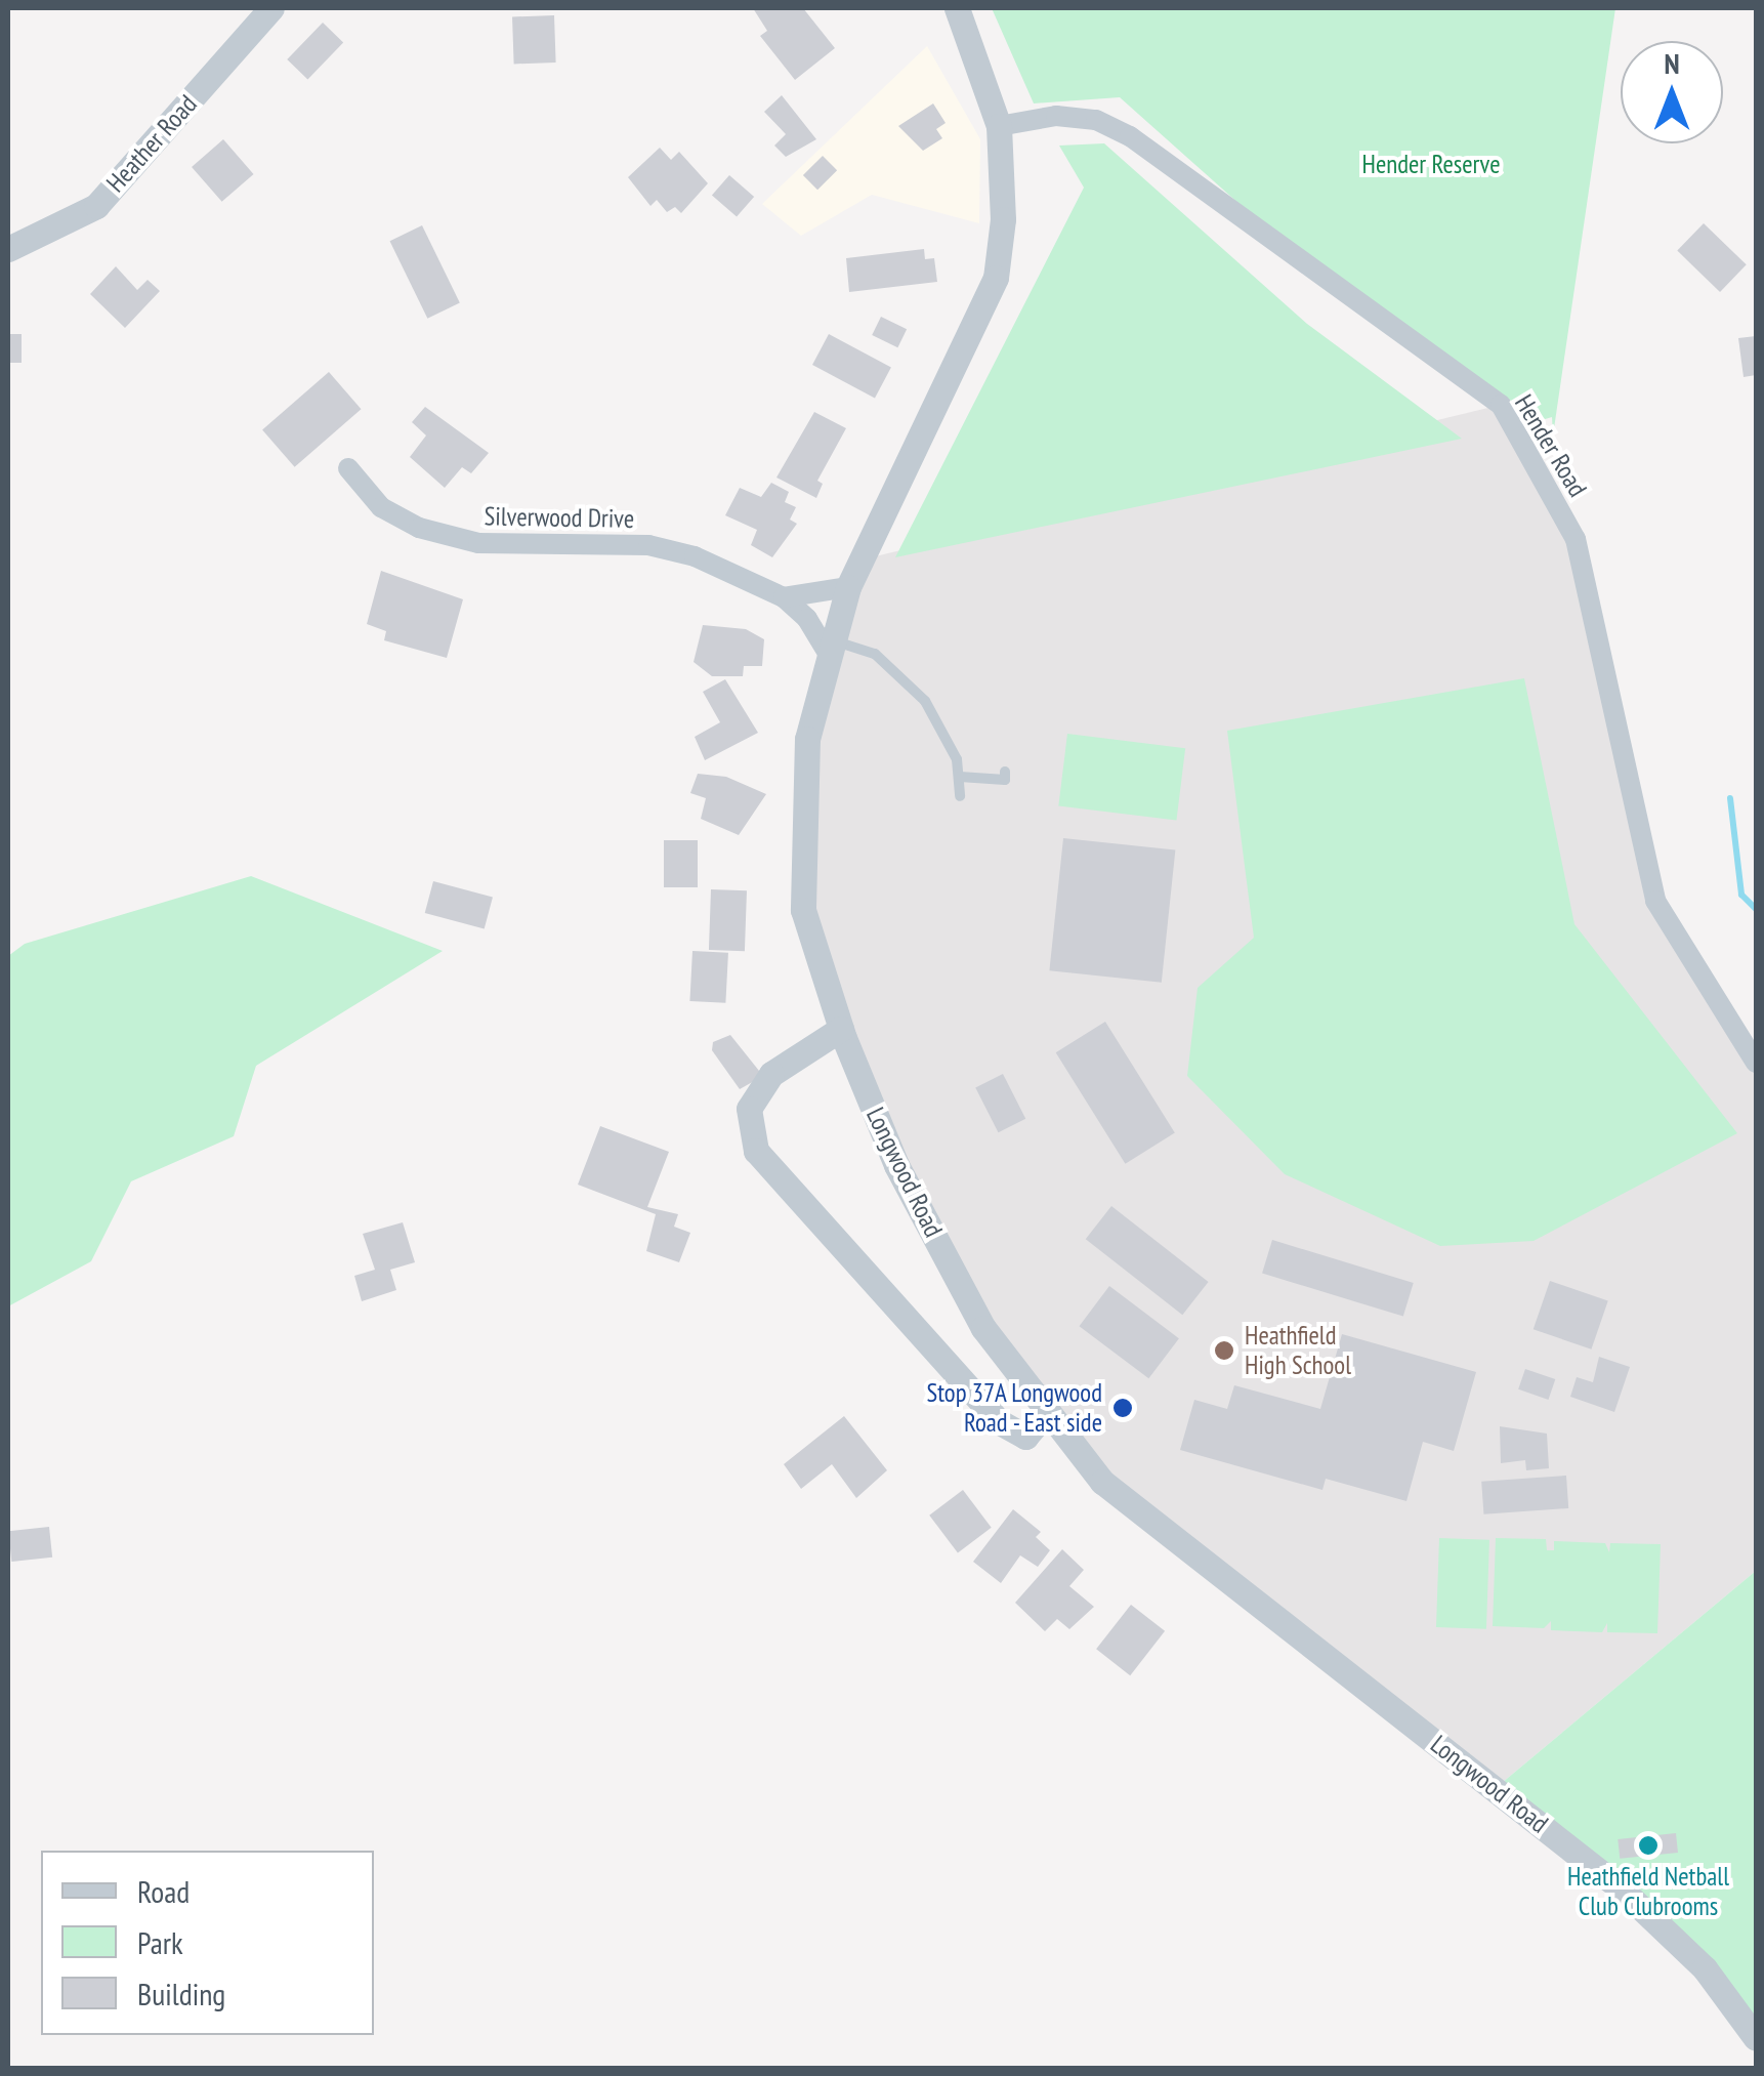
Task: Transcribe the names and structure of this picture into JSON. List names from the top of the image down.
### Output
{
  "streets": {
    "street": [
      "Heather Road",
      "Hender Road",
      "Silverwood Drive",
      "Longwood Road"
    ]
  },
  "crossings": [
    ["Hender Road", "Longwood Road"],
    ["Silverwood Drive", "Longwood Road"]
  ],
  "parks": ["Hender Reserve"],
  "places": ["Heathfield High School", "Stop 37A Longwood Road - East side", "Heathfield Netball Club Clubrooms"],
  "legend": ["Road", "Park", "Building"],
  "north": "top"
}
